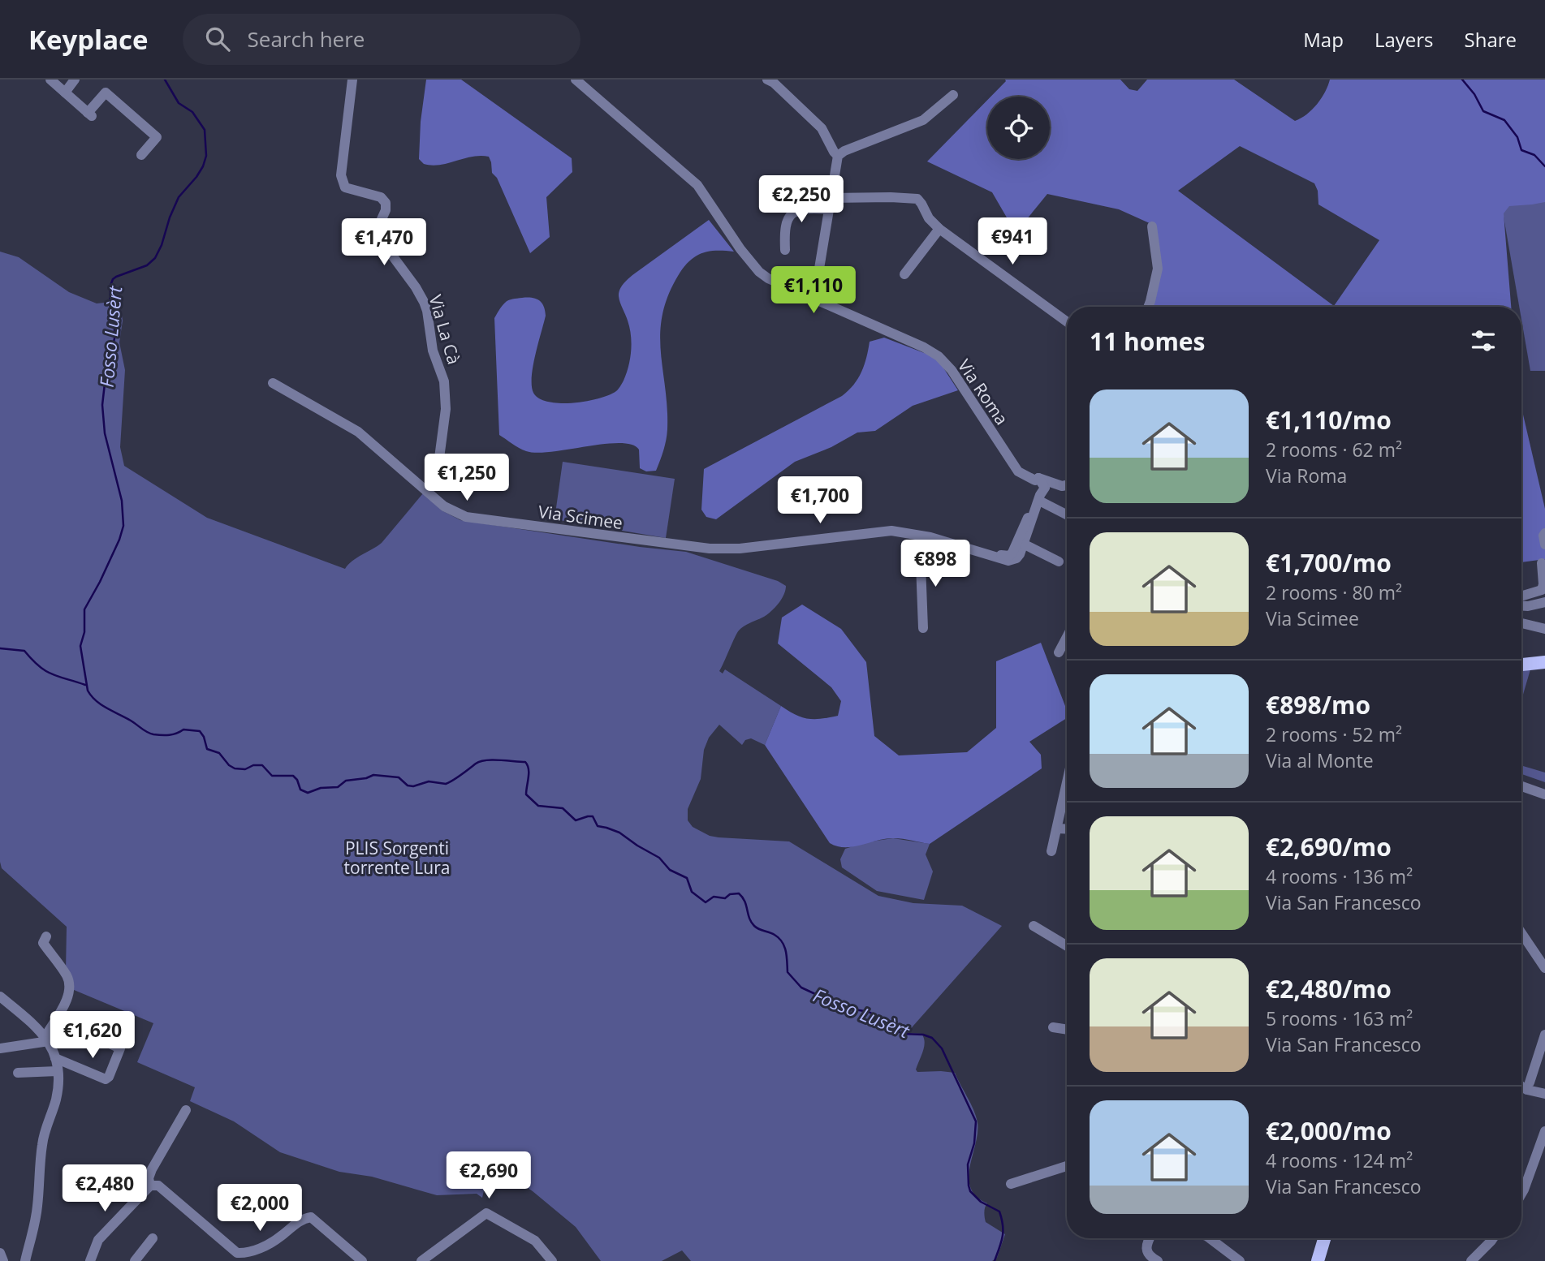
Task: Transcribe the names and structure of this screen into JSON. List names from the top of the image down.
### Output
{
  "streets": {
    "street": ["Via La Cà", "Via Roma", "Via Scimee"]
  },
  "crossings": [
    ["Via La Cà", "Via Scimee"]
  ],
  "water": ["Fosso Lusèrt"],
  "parks": ["PLIS Sorgenti torrente Lura"],
  "page": {
    "header": "Keyplace",
    "search": "Search here",
    "nav": ["Map", "Layers", "Share"],
    "price": [
      "€2,250",
      "€941",
      "€1,470",
      "€1,110",
      "€1,250",
      "€1,700",
      "€898",
      "€1,620",
      "€2,690",
      "€2,480",
      "€2,000"
    ],
    "heading": "11 homes",
    "list": [
      {
        "name": "€1,110/mo",
        "note": "2 rooms · 62 m² · Via Roma"
      },
      {
        "name": "€1,700/mo",
        "note": "2 rooms · 80 m² · Via Scimee"
      },
      {
        "name": "€898/mo",
        "note": "2 rooms · 52 m² · Via al Monte"
      },
      {
        "name": "€2,690/mo",
        "note": "4 rooms · 136 m² · Via San Francesco"
      },
      {
        "name": "€2,480/mo",
        "note": "5 rooms · 163 m² · Via San Francesco"
      },
      {
        "name": "€2,000/mo",
        "note": "4 rooms · 124 m² · Via San Francesco"
      }
    ]
  }
}
